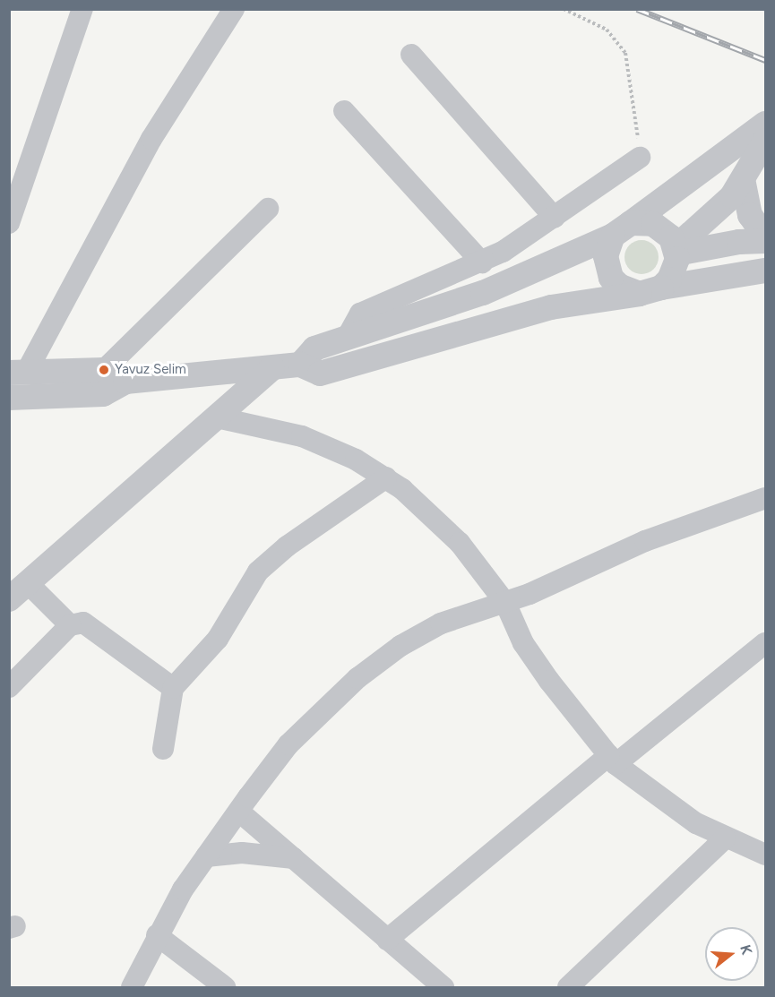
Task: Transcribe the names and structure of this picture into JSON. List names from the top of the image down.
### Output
{
  "places": ["Yavuz Selim"],
  "north": "right"
}
